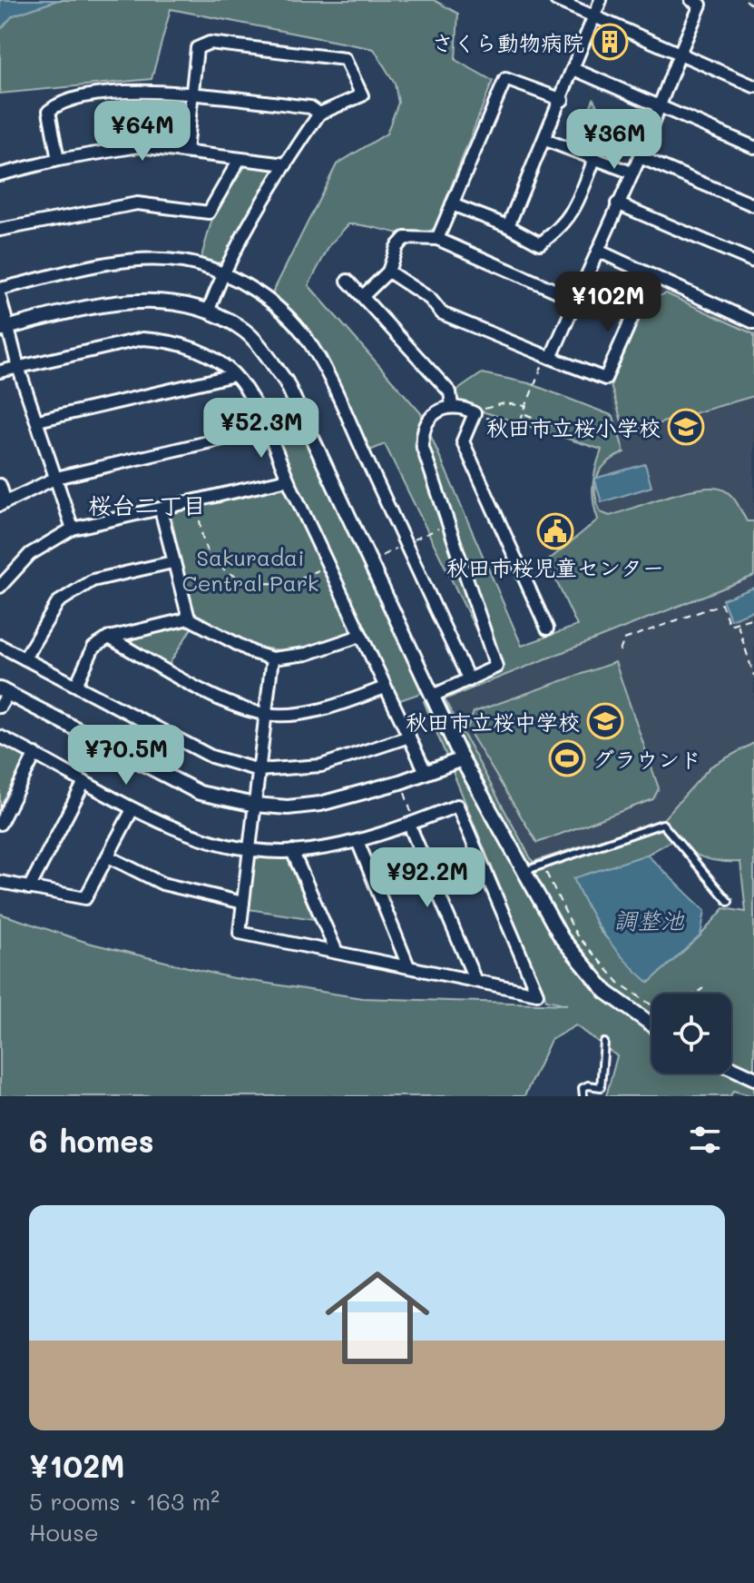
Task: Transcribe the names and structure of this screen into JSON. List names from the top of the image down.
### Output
{
  "districts": ["桜台二丁目"],
  "water": ["調整池"],
  "parks": ["Sakuradai Central Park"],
  "places": {
    "building": ["さくら動物病院"],
    "school or university": ["秋田市立桜小学校", "秋田市立桜中学校"],
    "public building": ["秋田市桜児童センター"],
    "sports": ["グラウンド"]
  },
  "page": {
    "price": [
      "¥64M",
      "¥36M",
      "¥102M",
      "¥52.3M",
      "¥70.5M",
      "¥92.2M"
    ],
    "heading": "6 homes",
    "list": [
      {
        "name": "¥102M",
        "note": "5 rooms · 163 m² · House"
      }
    ]
  }
}
